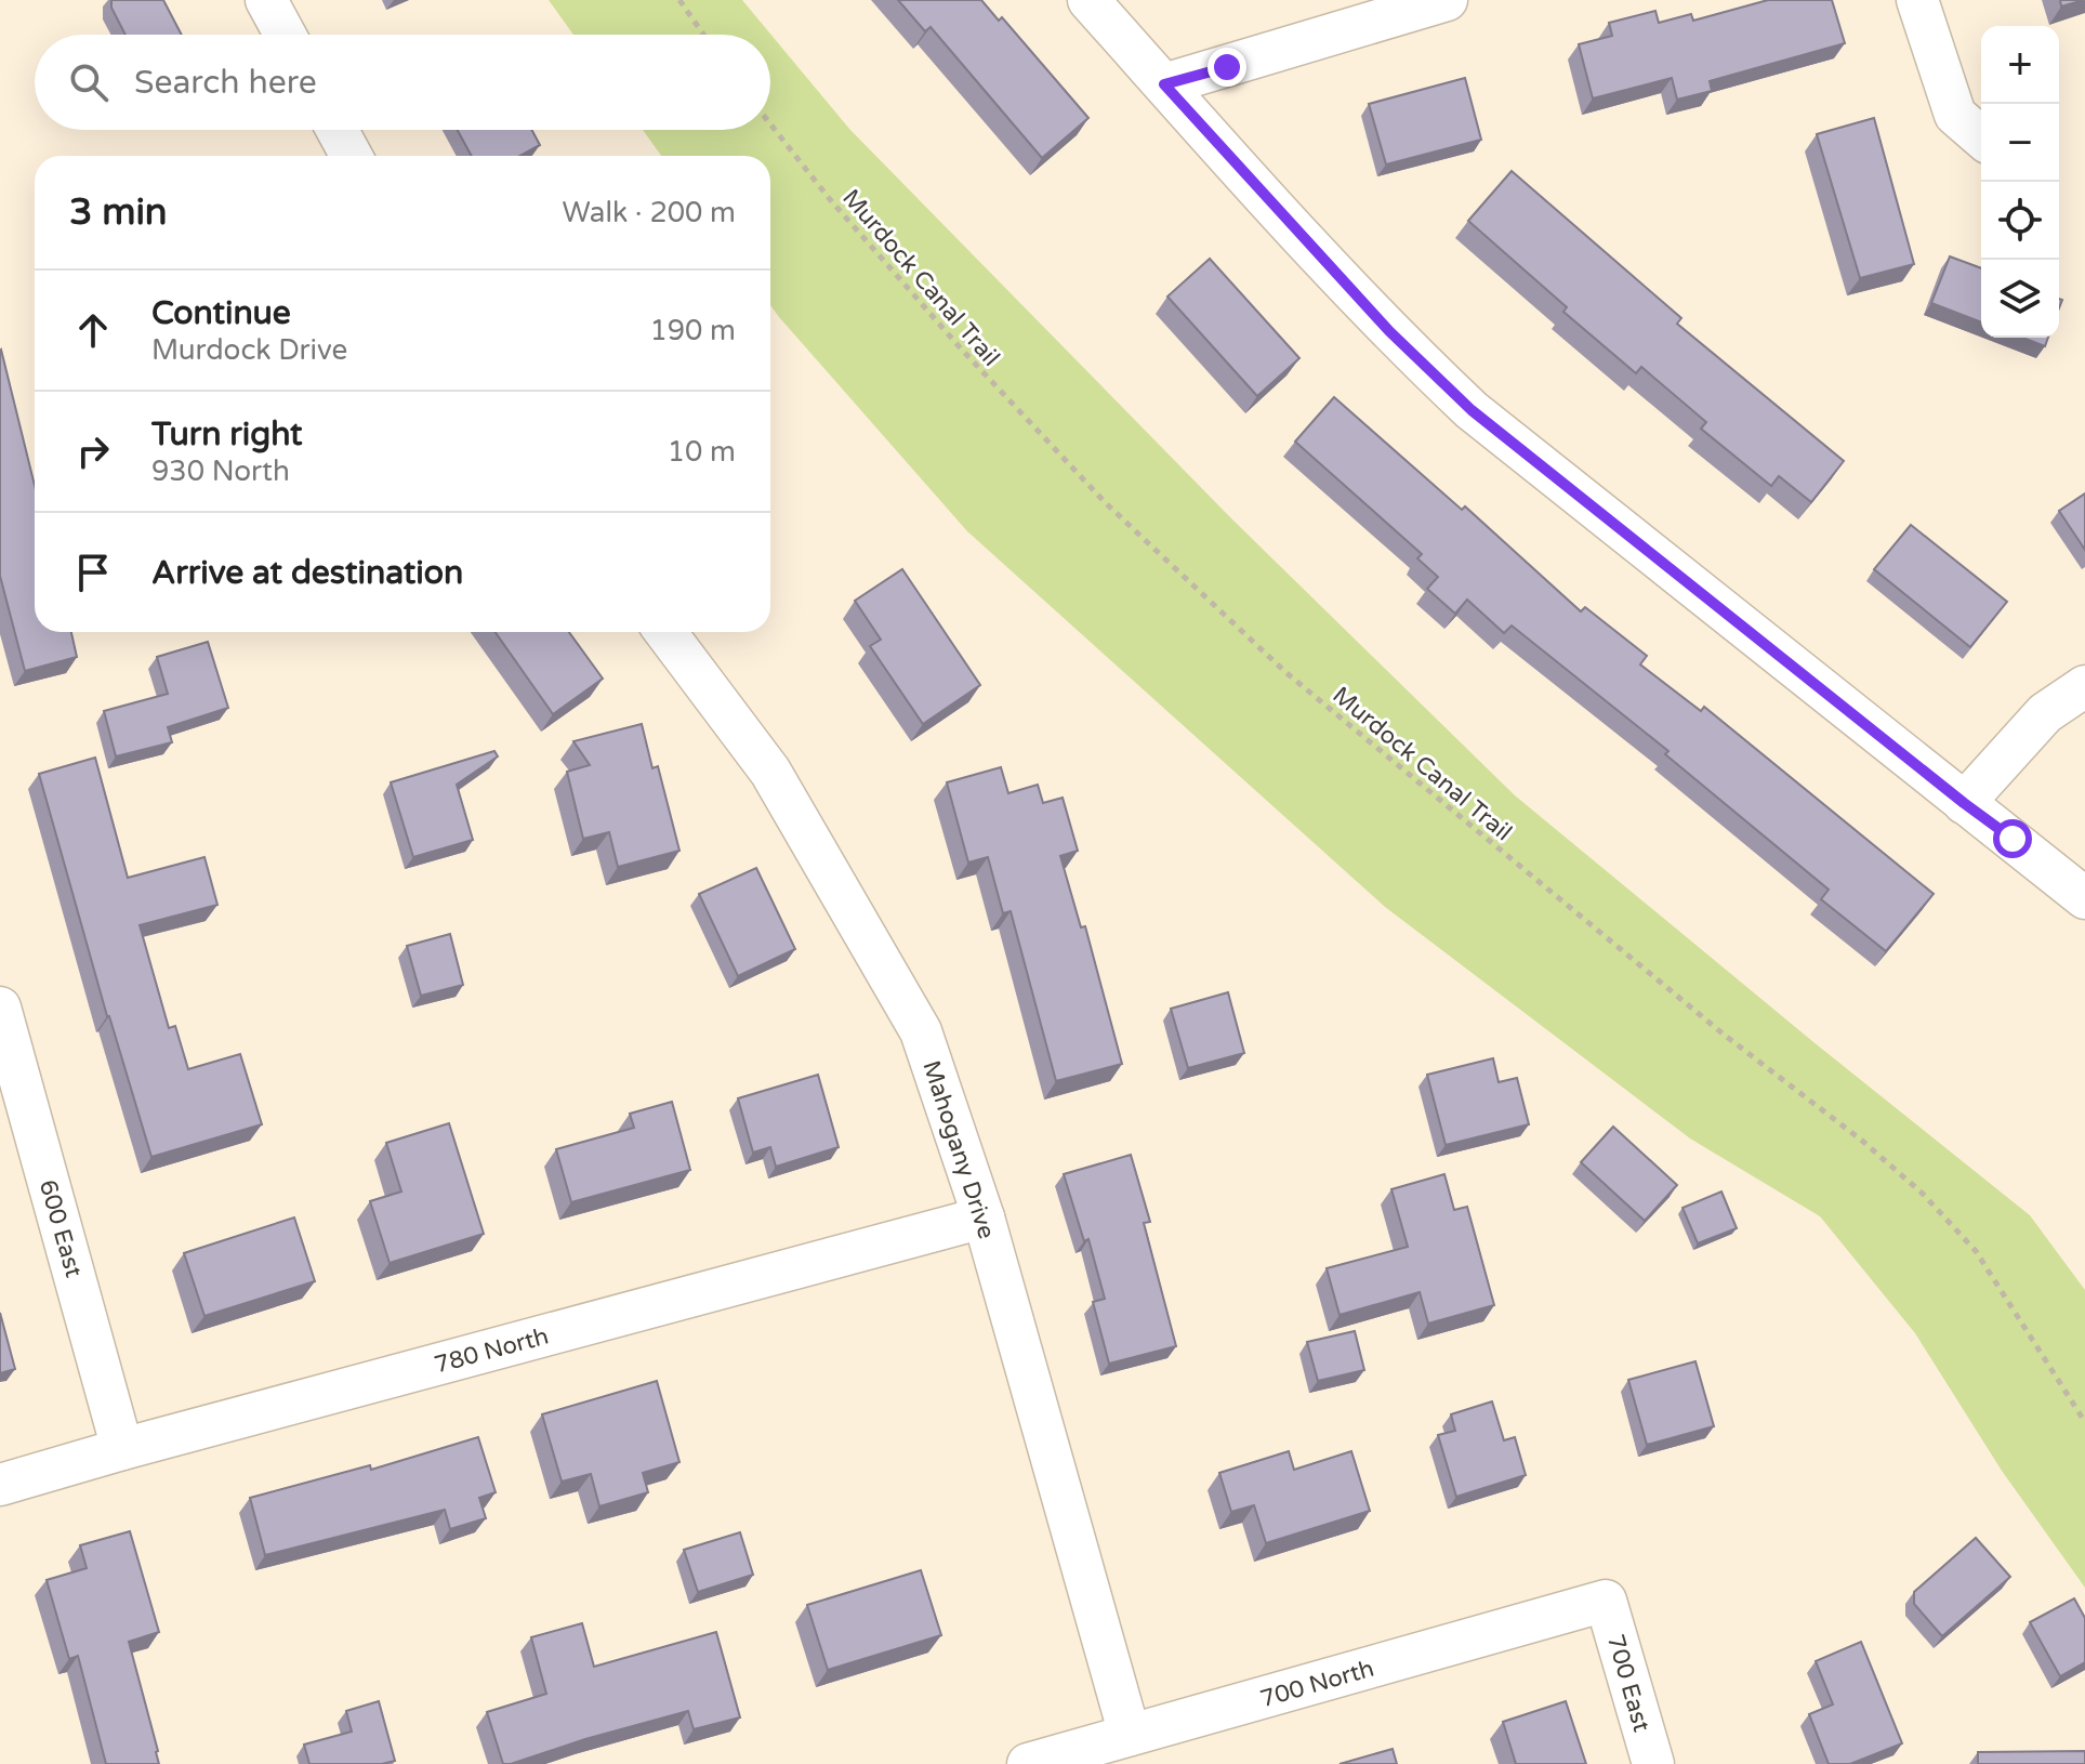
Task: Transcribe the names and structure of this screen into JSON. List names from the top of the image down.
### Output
{
  "streets": {
    "street": [
      "Mahogany Drive",
      "600 East",
      "780 North",
      "700 North",
      "700 East"
    ],
    "path": ["Murdock Canal Trail"]
  },
  "crossings": [
    ["Mahogany Drive", "780 North"],
    ["Mahogany Drive", "700 North"],
    ["600 East", "780 North"],
    ["700 North", "700 East"]
  ],
  "page": {
    "map_buttons": ["+", "−"],
    "search": "Search here",
    "heading": ["3 min", "Walk · 200 m"],
    "list": [
      ["Continue", "Murdock Drive", "190 m"],
      ["Turn right", "930 North", "10 m"],
      "Arrive at destination"
    ]
  }
}
